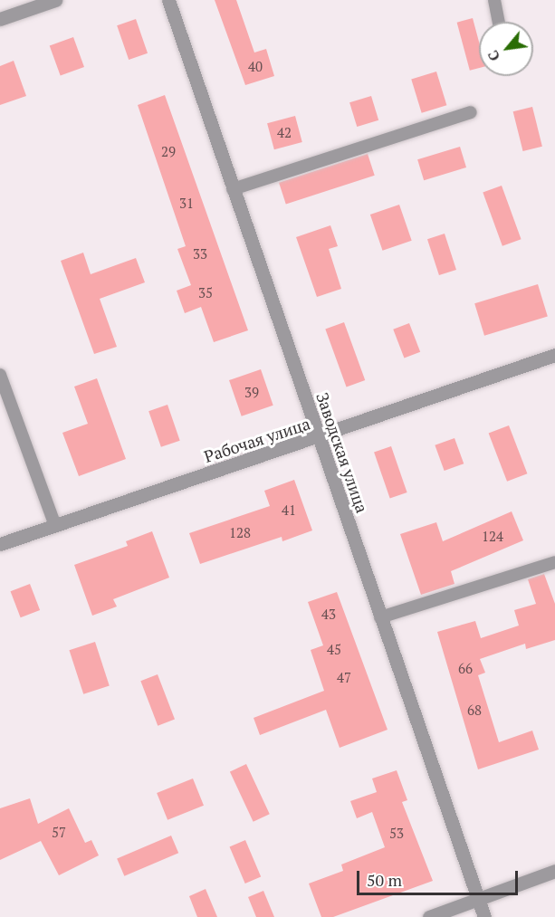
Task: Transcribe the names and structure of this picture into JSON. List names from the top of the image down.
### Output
{
  "streets": {
    "street": ["Рабочая улица", "Заводская улица"]
  },
  "crossings": [
    ["Рабочая улица", "Заводская улица"]
  ],
  "house_numbers": [
    "40",
    "42",
    "29",
    "31",
    "33",
    "35",
    "39",
    "41",
    "128",
    "124",
    "43",
    "45",
    "66",
    "47",
    "68",
    "57",
    "53"
  ],
  "scale_bar": "50 m",
  "north": "bottom left"
}
